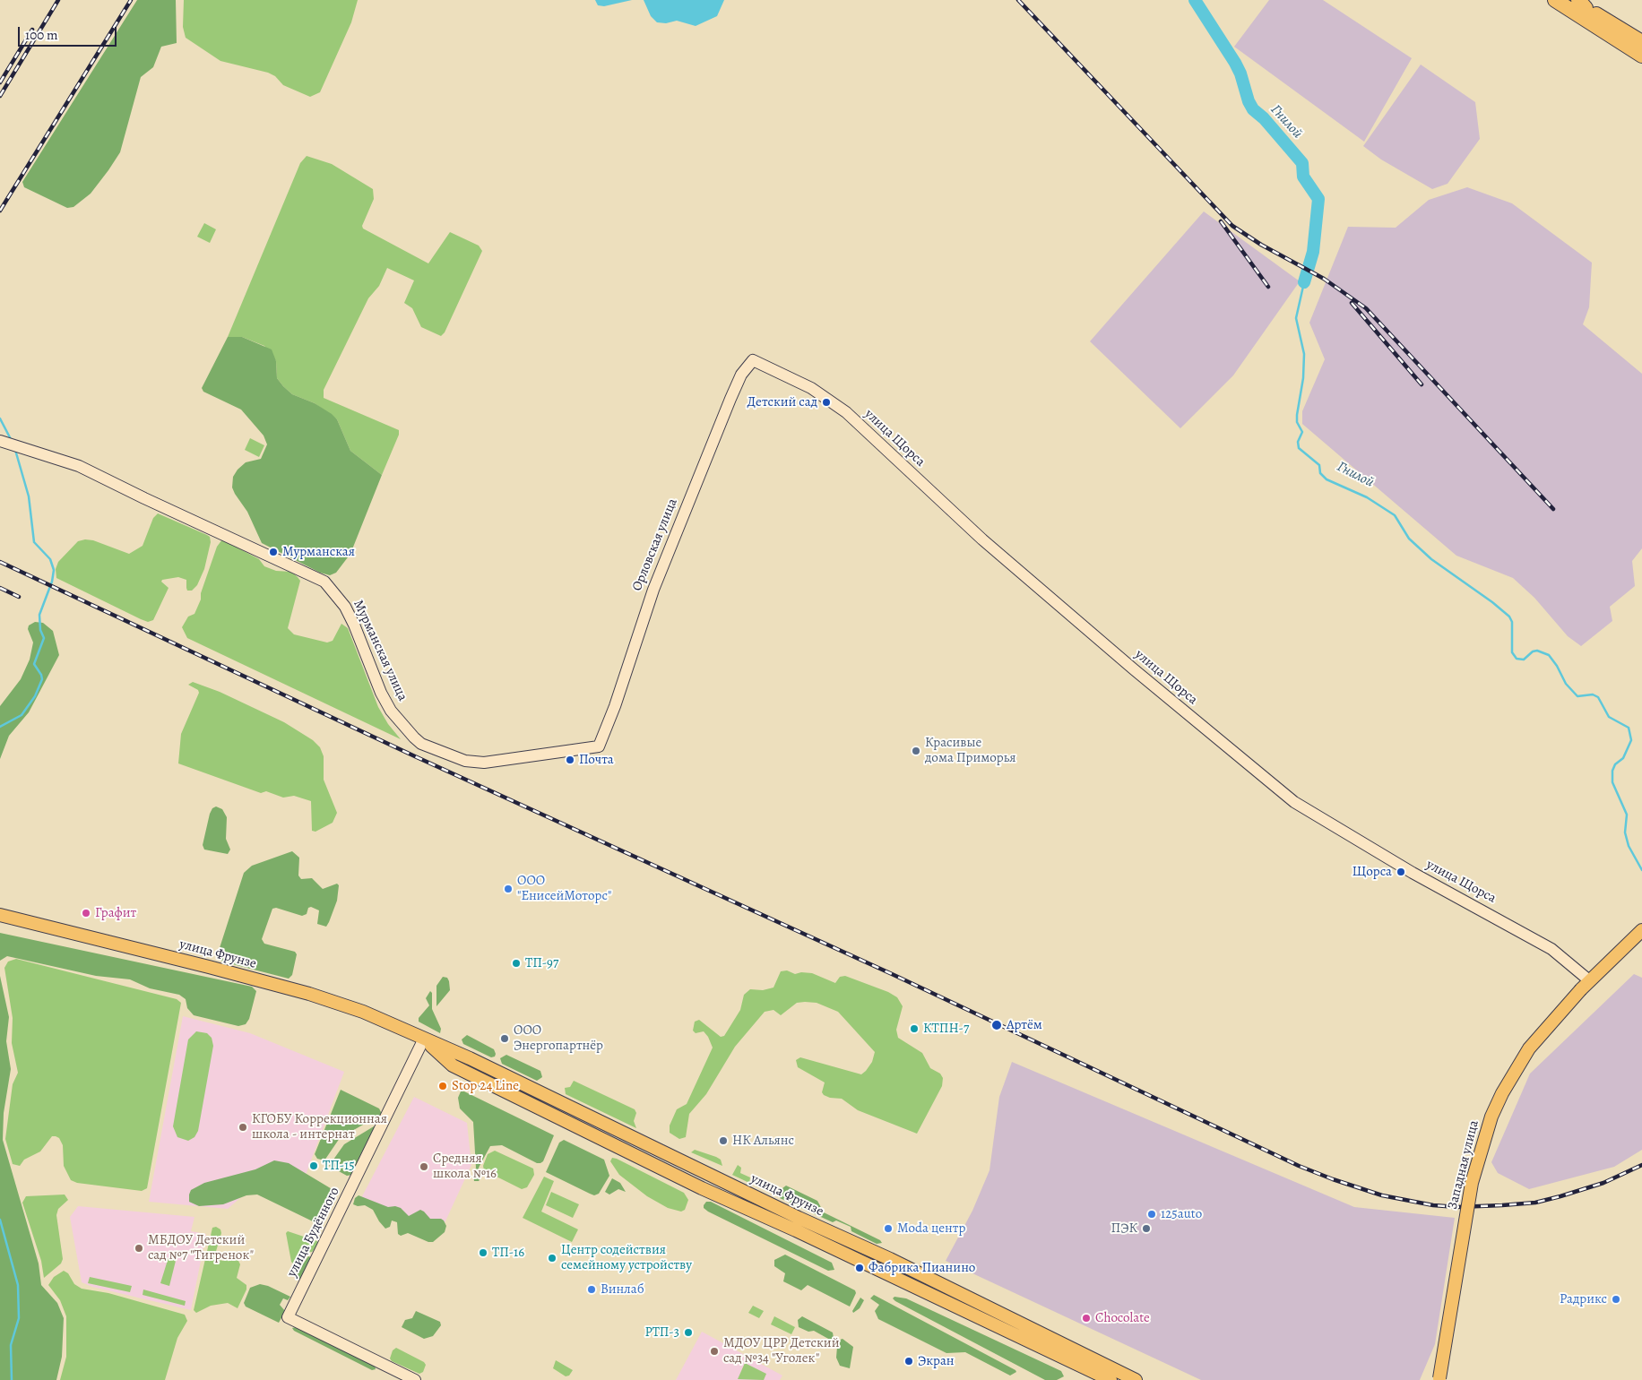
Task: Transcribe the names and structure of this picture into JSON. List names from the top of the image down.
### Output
{
  "streets": {
    "main road": [
      "улица Щорса",
      "Орловская улица",
      "Мурманская улица",
      "улица Фрунзе",
      "Западная улица",
      "улица Будённого"
    ]
  },
  "crossings": [
    ["улица Щорса", "Орловская улица"],
    ["улица Щорса", "Западная улица"],
    ["Орловская улица", "Мурманская улица"],
    ["улица Фрунзе", "улица Будённого"]
  ],
  "water": ["Гнилой"],
  "places": [
    "Детский сад",
    "Мурманская",
    "Красивые дома Приморья",
    "Почта",
    "Щорса",
    "ООО \"ЕнисейМоторс\"",
    "Графит",
    "ТП-97",
    "Артём",
    "КТПН-7",
    "ООО Энергопартнёр",
    "Stop 24 Line",
    "КГОБУ Коррекционная школа - интернат",
    "НК Альянс",
    "ТП-15",
    "Средняя школа №16",
    "125auto",
    "Moda центр",
    "ПЭК",
    "МБДОУ Детский сад №7 \"Тигренок\"",
    "ТП-16",
    "Центр содействия семейному устройству",
    "Фабрика Пианино",
    "Винлаб",
    "Радрикс",
    "Chocolate",
    "РТП-3",
    "МДОУ ЦРР Детский сад №34 \"Уголек\"",
    "Экран"
  ],
  "scale_bar": "100 m"
}
